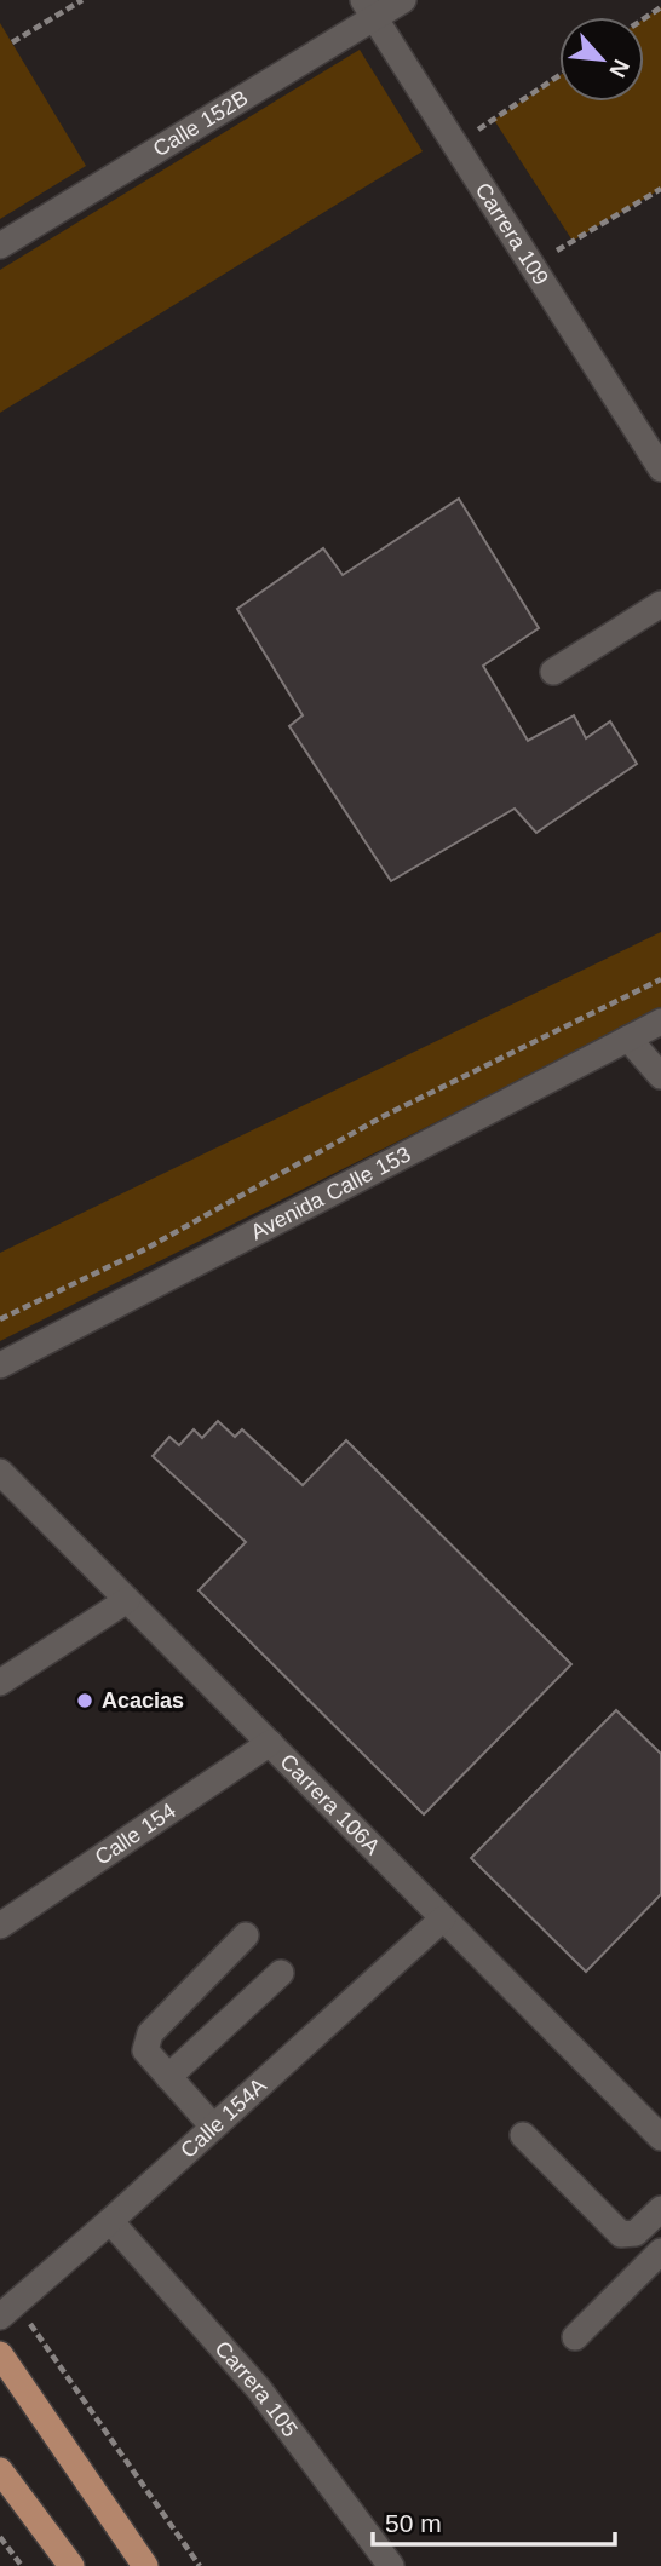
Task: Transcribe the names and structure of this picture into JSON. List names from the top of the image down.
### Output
{
  "streets": {
    "street": [
      "Calle 152B",
      "Carrera 109",
      "Avenida Calle 153",
      "Carrera 106A",
      "Calle 154",
      "Calle 154A",
      "Carrera 105"
    ]
  },
  "crossings": [
    ["Calle 152B", "Carrera 109"],
    ["Carrera 106A", "Calle 154"],
    ["Carrera 106A", "Calle 154A"],
    ["Calle 154A", "Carrera 105"]
  ],
  "places": ["Acacias"],
  "scale_bar": "50 m",
  "north": "bottom right"
}
